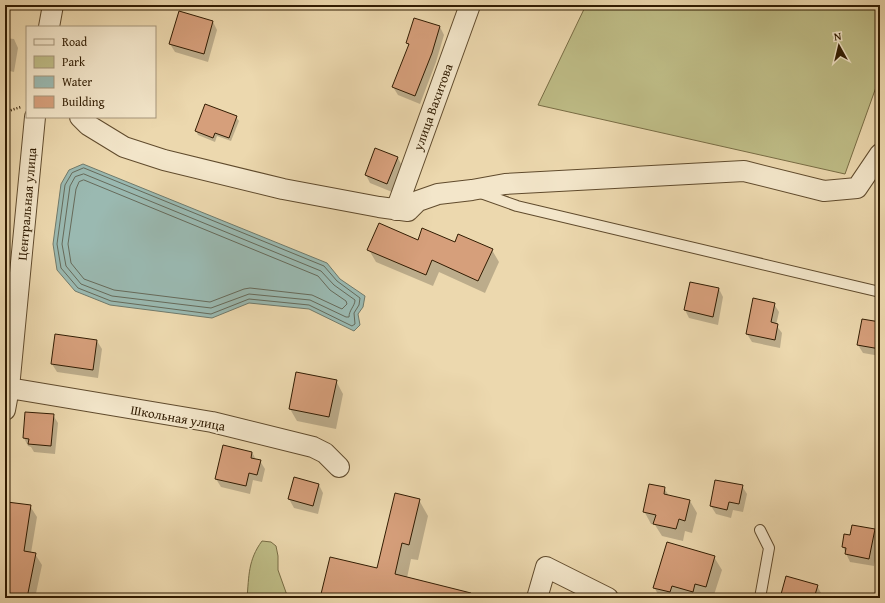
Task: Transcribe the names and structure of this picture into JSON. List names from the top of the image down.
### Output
{
  "streets": {
    "street": ["улица Вахитова", "Центральная улица", "Школьная улица"]
  },
  "crossings": [
    ["Центральная улица", "Школьная улица"]
  ],
  "legend": [
    "Road",
    "Park",
    "Water",
    "Building"
  ],
  "north": "top"
}
